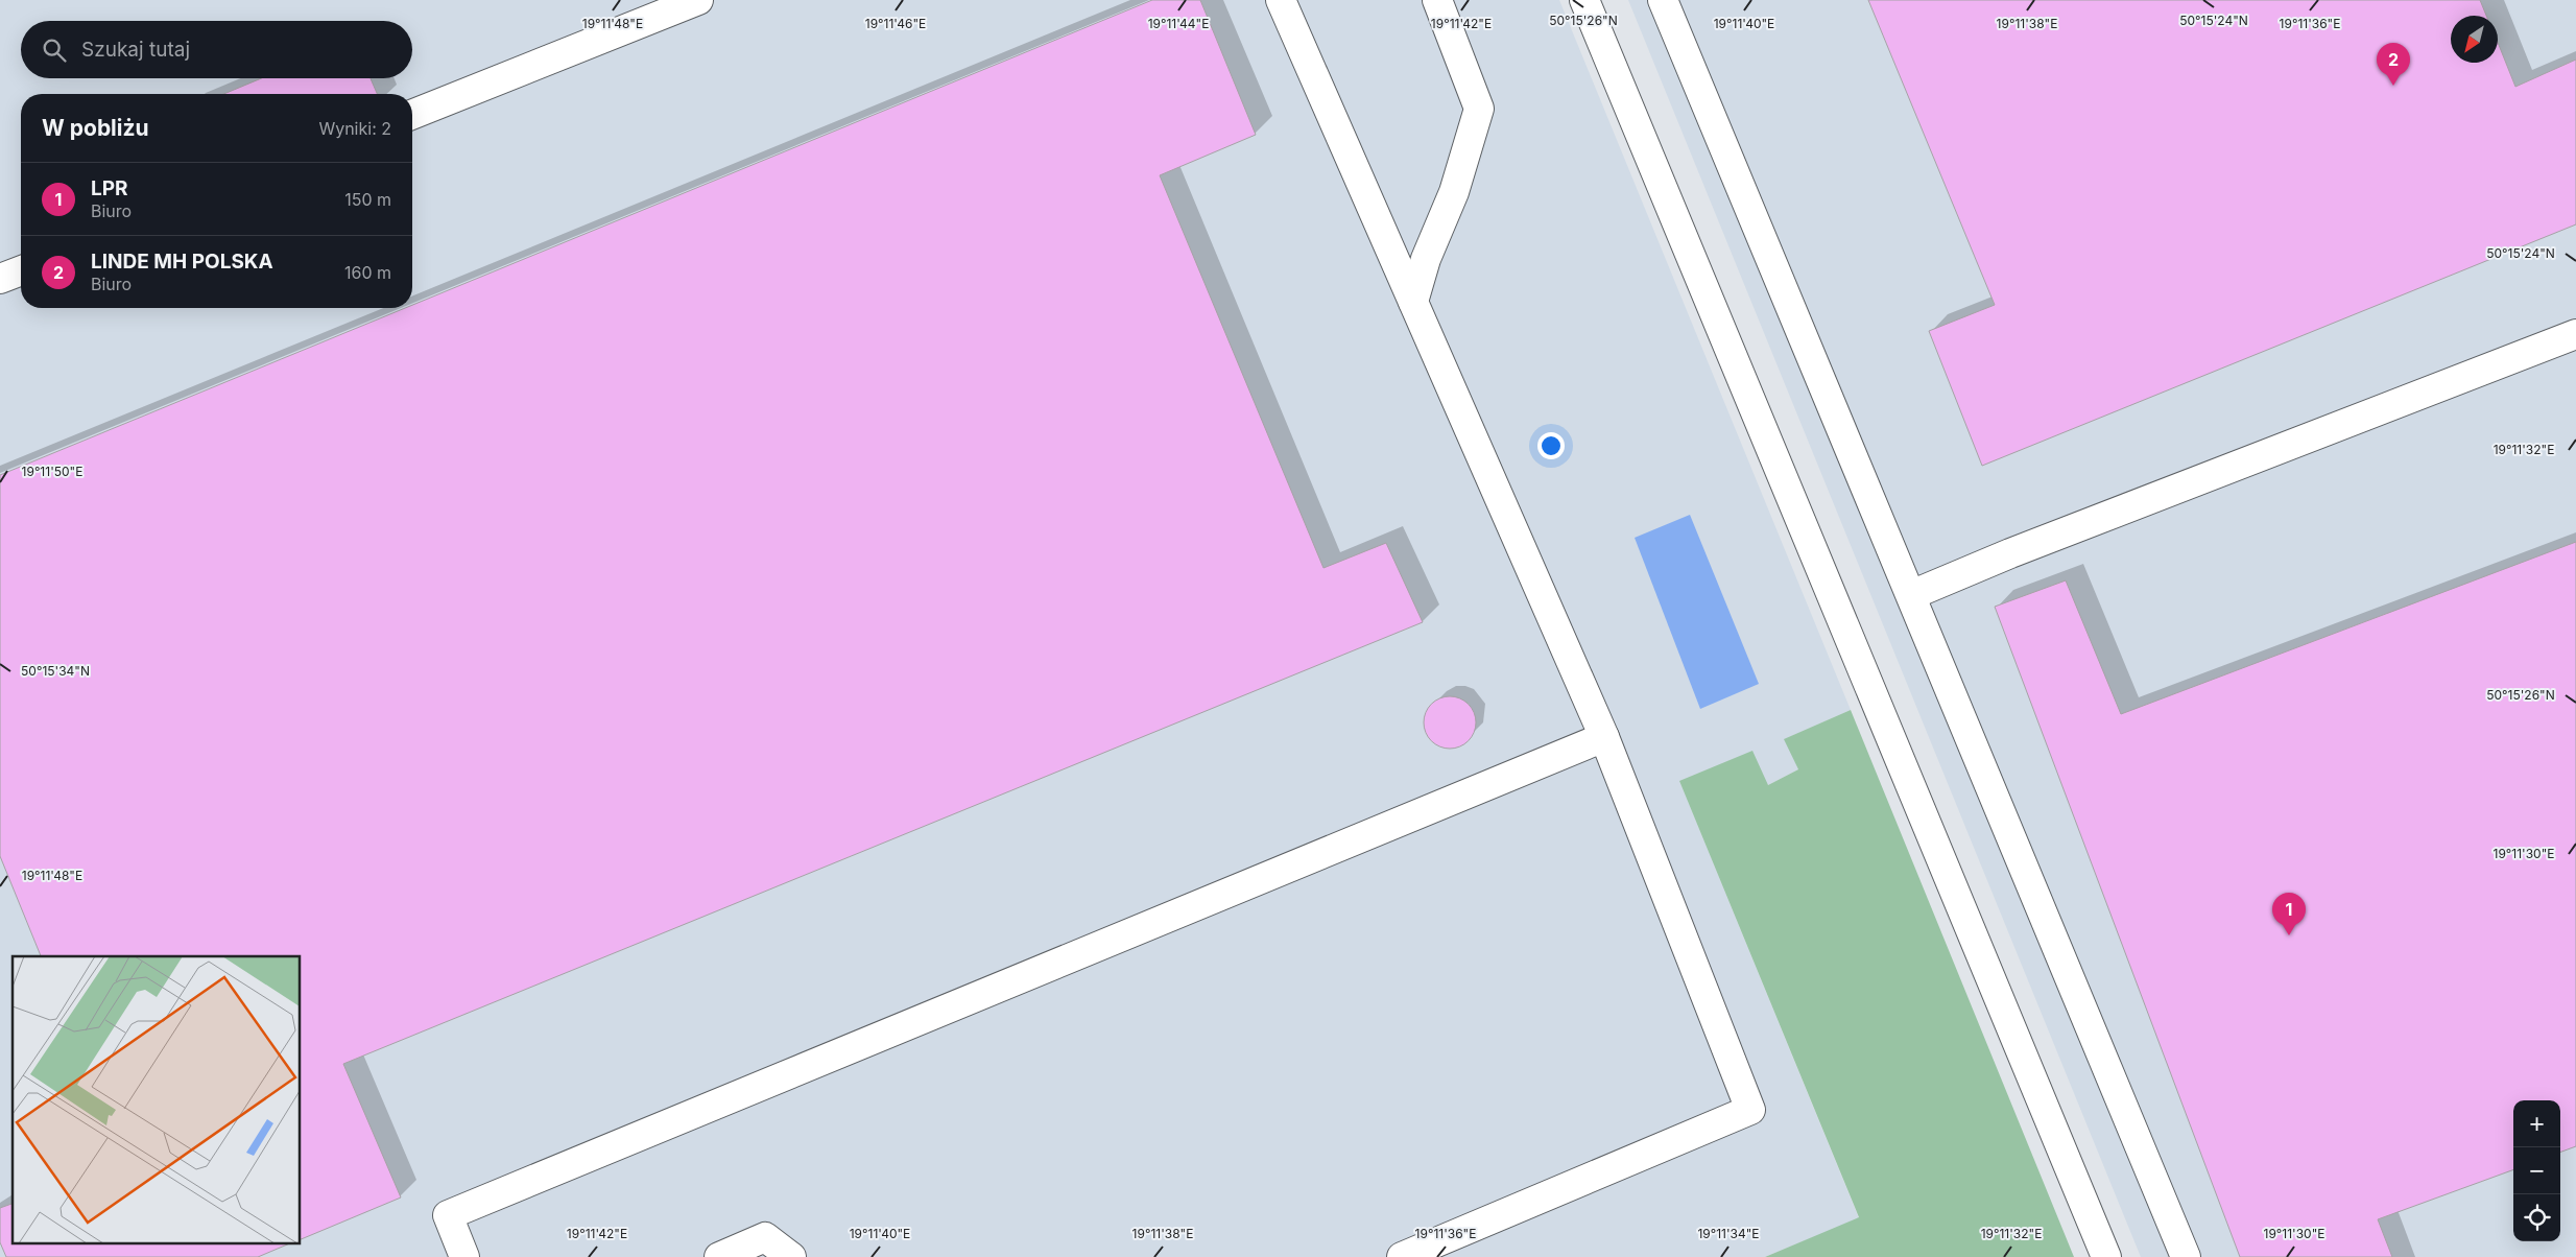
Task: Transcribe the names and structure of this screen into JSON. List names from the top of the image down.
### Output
{
  "north": "bottom left",
  "page": {
    "search": "Szukaj tutaj",
    "pins": ["2", "1"],
    "heading": ["W pobliżu", "Wyniki: 2"],
    "list": [
      {
        "mark": "1",
        "name": "LPR",
        "note": "Biuro",
        "value": "150 m"
      },
      {
        "mark": "2",
        "name": "LINDE MH POLSKA",
        "note": "Biuro",
        "value": "160 m"
      }
    ],
    "map_buttons": ["+", "−"]
  },
  "coordinates": [
    "50°15'26\"N",
    "50°15'24\"N",
    "19°11'48\"E",
    "19°11'46\"E",
    "19°11'44\"E",
    "19°11'42\"E",
    "19°11'40\"E",
    "19°11'38\"E",
    "19°11'36\"E",
    "19°11'32\"E",
    "19°11'50\"E",
    "50°15'34\"N",
    "19°11'30\"E",
    "19°11'34\"E"
  ]
}
